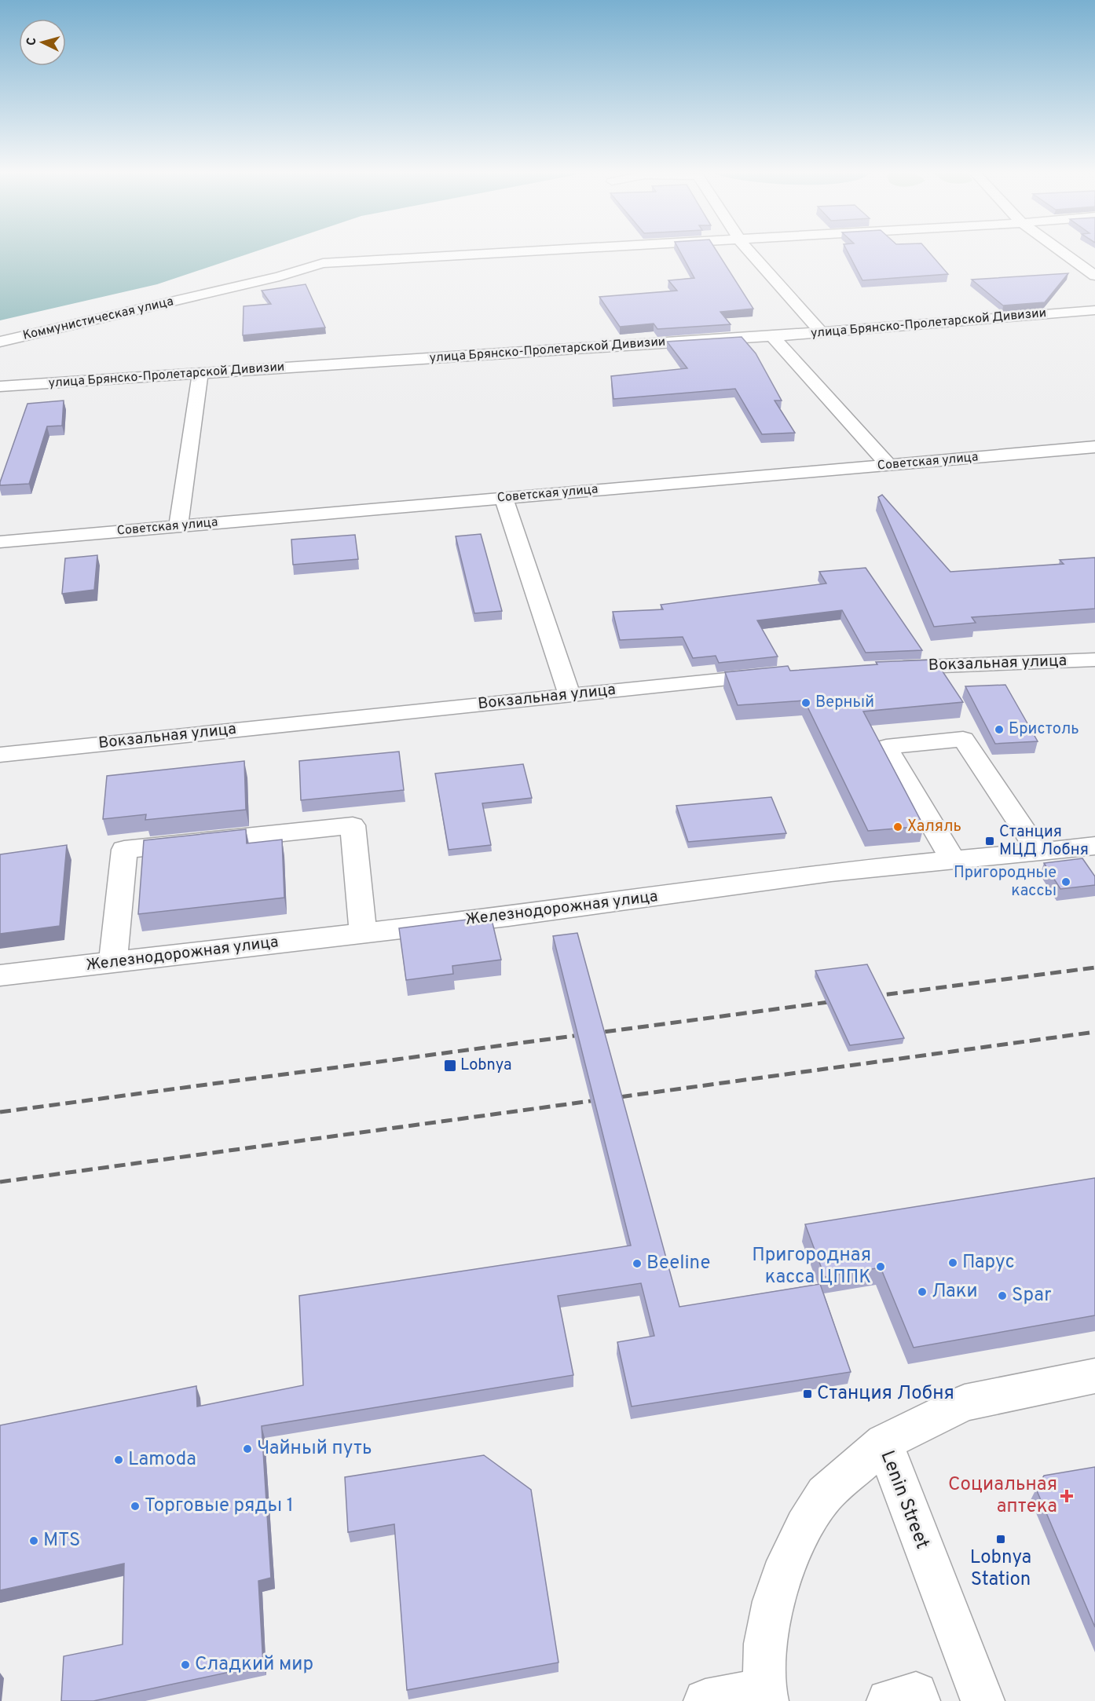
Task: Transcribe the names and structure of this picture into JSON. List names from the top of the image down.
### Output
{
  "streets": {
    "street": [
      "Коммунистическая улица",
      "улица Брянско-Пролетарской Дивизии",
      "Советская улица",
      "Вокзальная улица",
      "Железнодорожная улица",
      "Lenin Street"
    ]
  },
  "places": {
    "other": [
      "Верный",
      "Бристоль",
      "Халяль",
      "Пригородные кассы",
      "Парус",
      "Beeline",
      "Пригородная касса ЦППК",
      "Лаки",
      "Spar",
      "Чайный путь",
      "Lamoda",
      "Торговые ряды 1",
      "MTS",
      "Сладкий мир"
    ],
    "transit": [
      "Станция МЦД Лобня",
      "Lobnya",
      "Станция Лобня",
      "Lobnya Station"
    ],
    "health": ["Социальная аптека"]
  },
  "north": "left"
}
